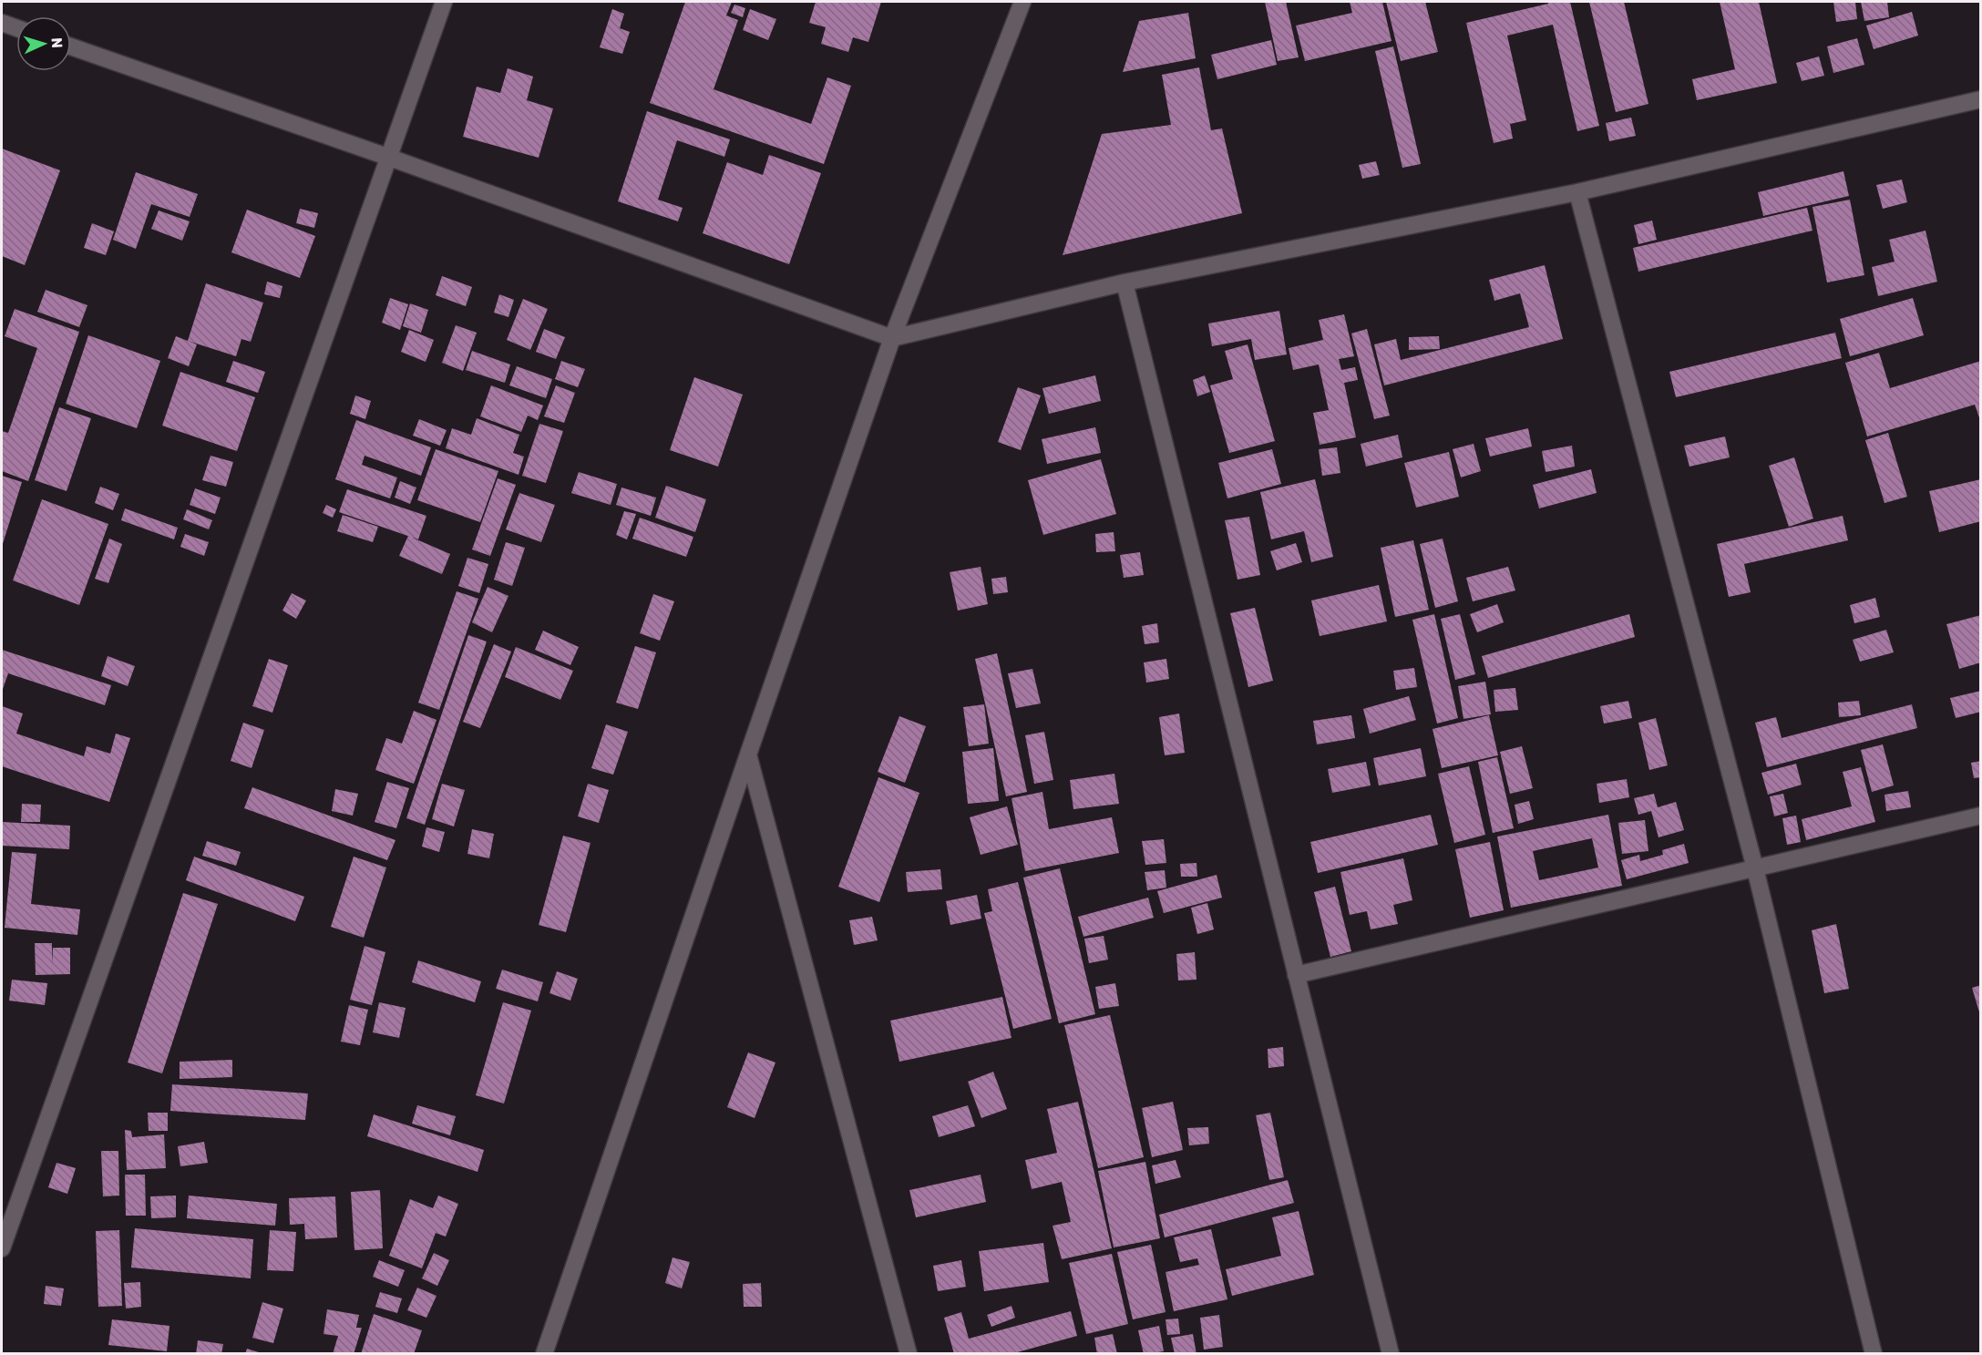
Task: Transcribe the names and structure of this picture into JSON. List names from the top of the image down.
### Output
{
  "north": "right"
}
